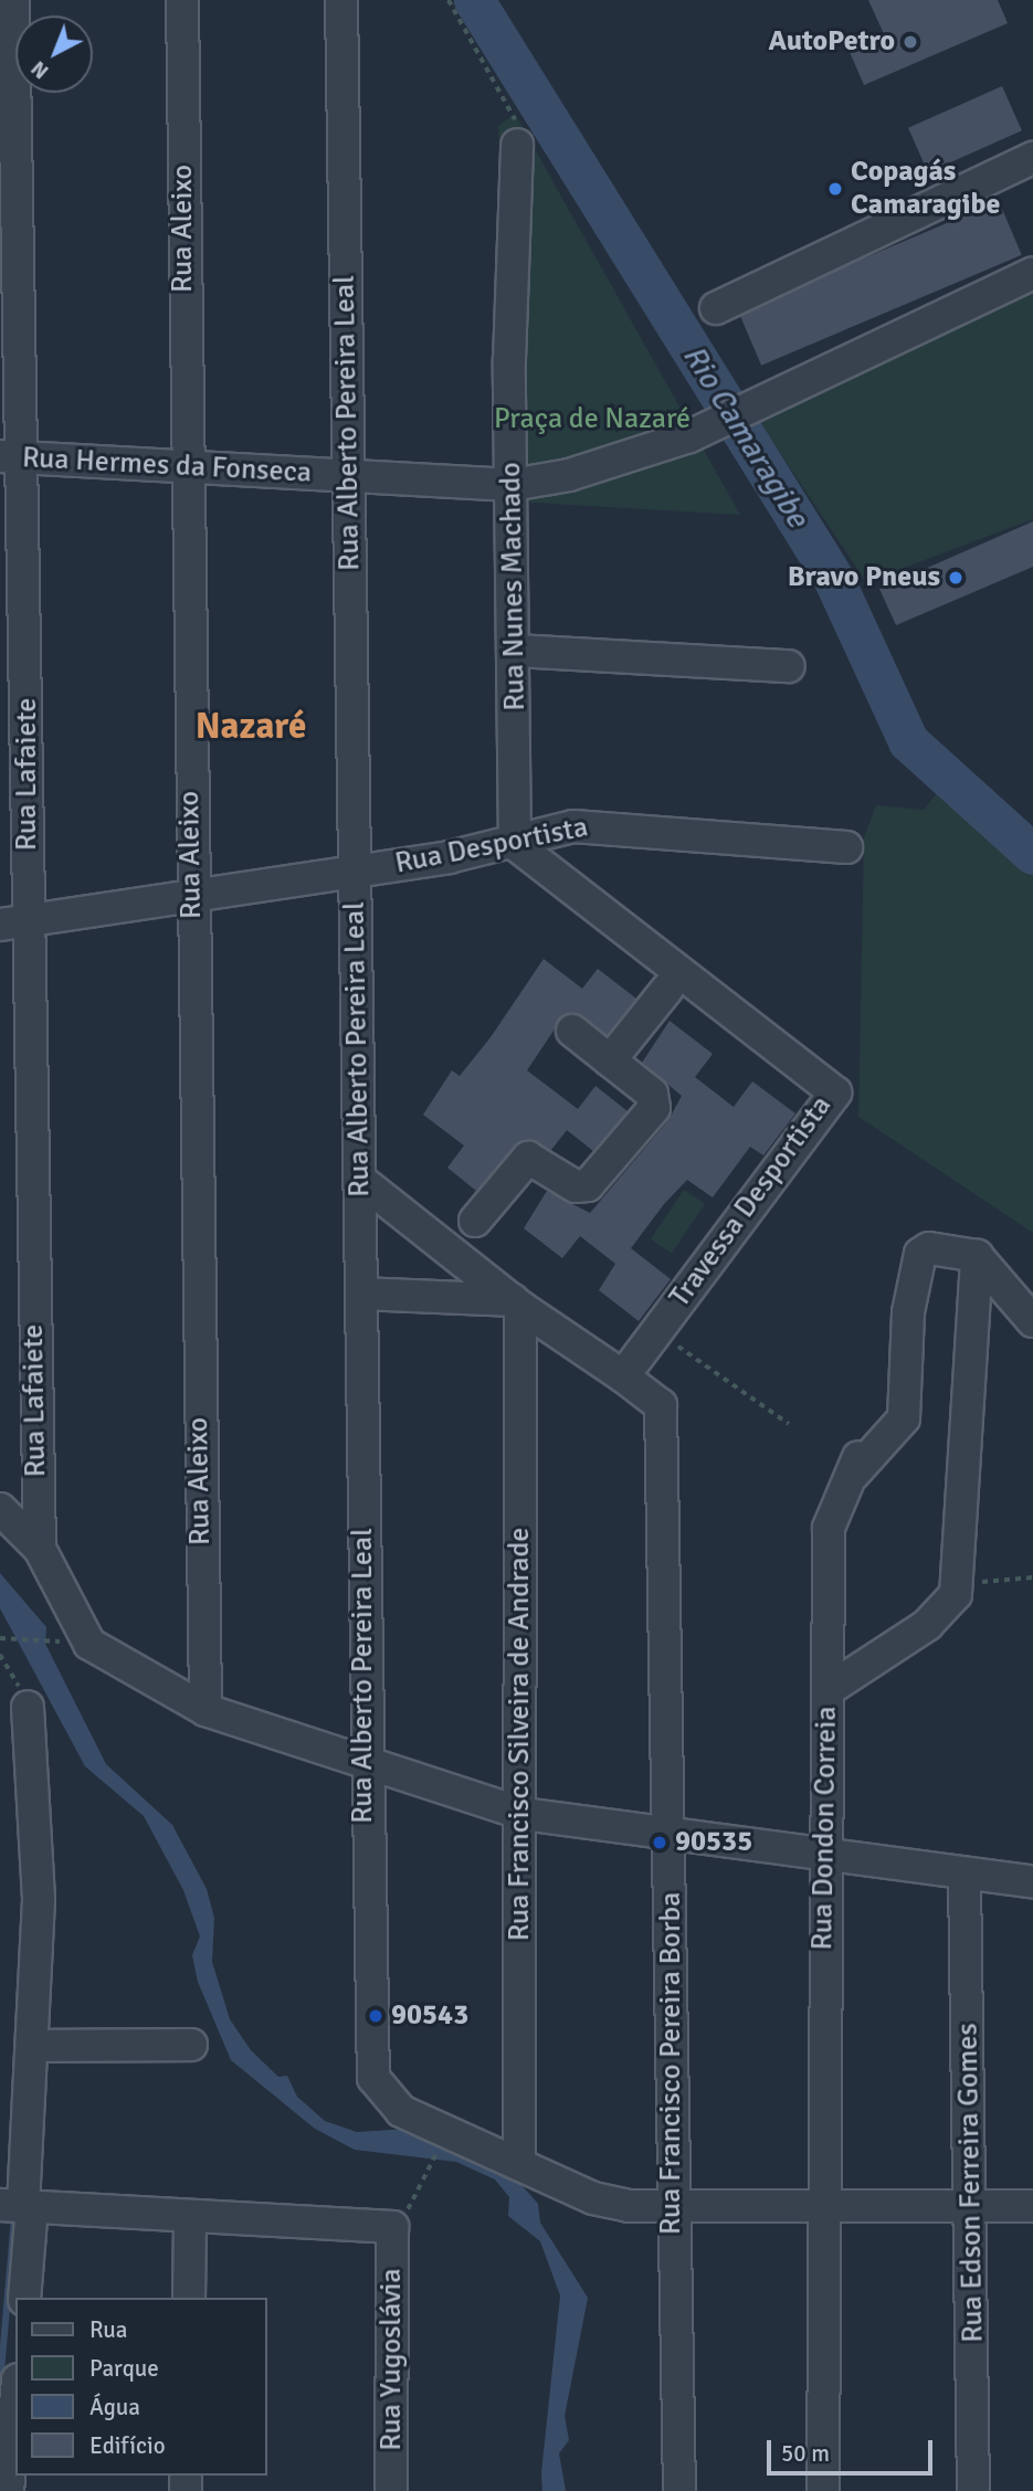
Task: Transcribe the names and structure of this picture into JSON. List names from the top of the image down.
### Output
{
  "streets": {
    "street": [
      "Rua Aleixo",
      "Rua Alberto Pereira Leal",
      "Rua Hermes da Fonseca",
      "Rua Nunes Machado",
      "Rua Lafaiete",
      "Rua Desportista",
      "Travessa Desportista",
      "Rua Francisco Silveira de Andrade",
      "Rua Dondon Correia",
      "Rua Francisco Pereira Borba",
      "Rua Edson Ferreira Gomes",
      "Rua Yugoslávia"
    ]
  },
  "crossings": [
    ["Rua Aleixo", "Rua Hermes da Fonseca"],
    ["Rua Aleixo", "Rua Desportista"],
    ["Rua Alberto Pereira Leal", "Rua Hermes da Fonseca"],
    ["Rua Alberto Pereira Leal", "Rua Desportista"],
    ["Rua Alberto Pereira Leal", "Rua Francisco Silveira de Andrade"],
    ["Rua Hermes da Fonseca", "Rua Nunes Machado"],
    ["Rua Hermes da Fonseca", "Rua Lafaiete"],
    ["Rua Nunes Machado", "Rua Desportista"],
    ["Rua Nunes Machado", "Travessa Desportista"],
    ["Rua Lafaiete", "Rua Desportista"],
    ["Rua Desportista", "Travessa Desportista"],
    ["Travessa Desportista", "Rua Francisco Pereira Borba"]
  ],
  "districts": ["Nazaré"],
  "water": ["Rio Camaragibe"],
  "parks": ["Praça de Nazaré"],
  "places": [
    "AutoPetro",
    "Copagás Camaragibe",
    "Bravo Pneus",
    "90535",
    "90543"
  ],
  "legend": [
    "Rua",
    "Parque",
    "Água",
    "Edifício"
  ],
  "scale_bar": "50 m",
  "north": "bottom left"
}
